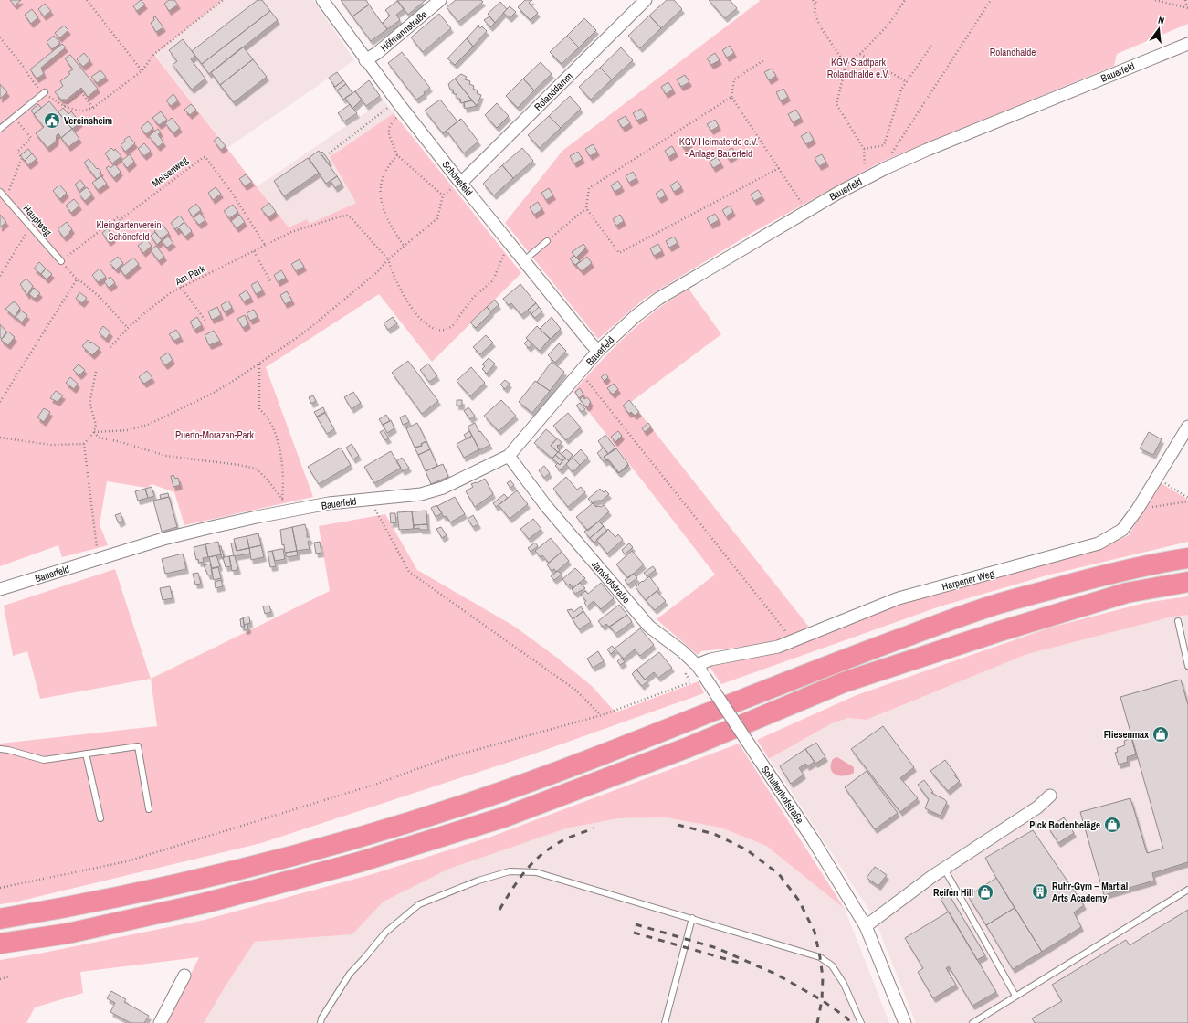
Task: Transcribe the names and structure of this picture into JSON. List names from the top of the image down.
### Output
{
  "streets": {
    "street": [
      "Höfmannstraße",
      "Bauerfeld",
      "Rolanddamm",
      "Schönefeld",
      "Harpener Weg",
      "Janshofstraße",
      "Schultenhofstraße"
    ],
    "lane": ["Hauptweg"],
    "path": ["Meisenweg", "Am Park"]
  },
  "crossings": [
    ["Höfmannstraße", "Schönefeld"],
    ["Bauerfeld", "Schönefeld"],
    ["Bauerfeld", "Janshofstraße"],
    ["Rolanddamm", "Schönefeld"],
    ["Meisenweg", "Hauptweg"],
    ["Meisenweg", "Am Park"],
    ["Harpener Weg", "Janshofstraße"],
    ["Harpener Weg", "Schultenhofstraße"],
    ["Janshofstraße", "Schultenhofstraße"]
  ],
  "parks": [
    "Rolandhalde",
    "KGV Stadtpark Rolandhalde e.V.",
    "KGV Heimaterde e.V. - Anlage Bauerfeld",
    "Kleingartenverein Schönefeld",
    "Puerto-Morazan-Park"
  ],
  "places": {
    "public building": ["Vereinsheim"],
    "shop": ["Fliesenmax", "Pick Bodenbeläge", "Reifen Hill"],
    "building": ["Ruhr-Gym – Martial Arts Academy"]
  },
  "north": "top"
}
